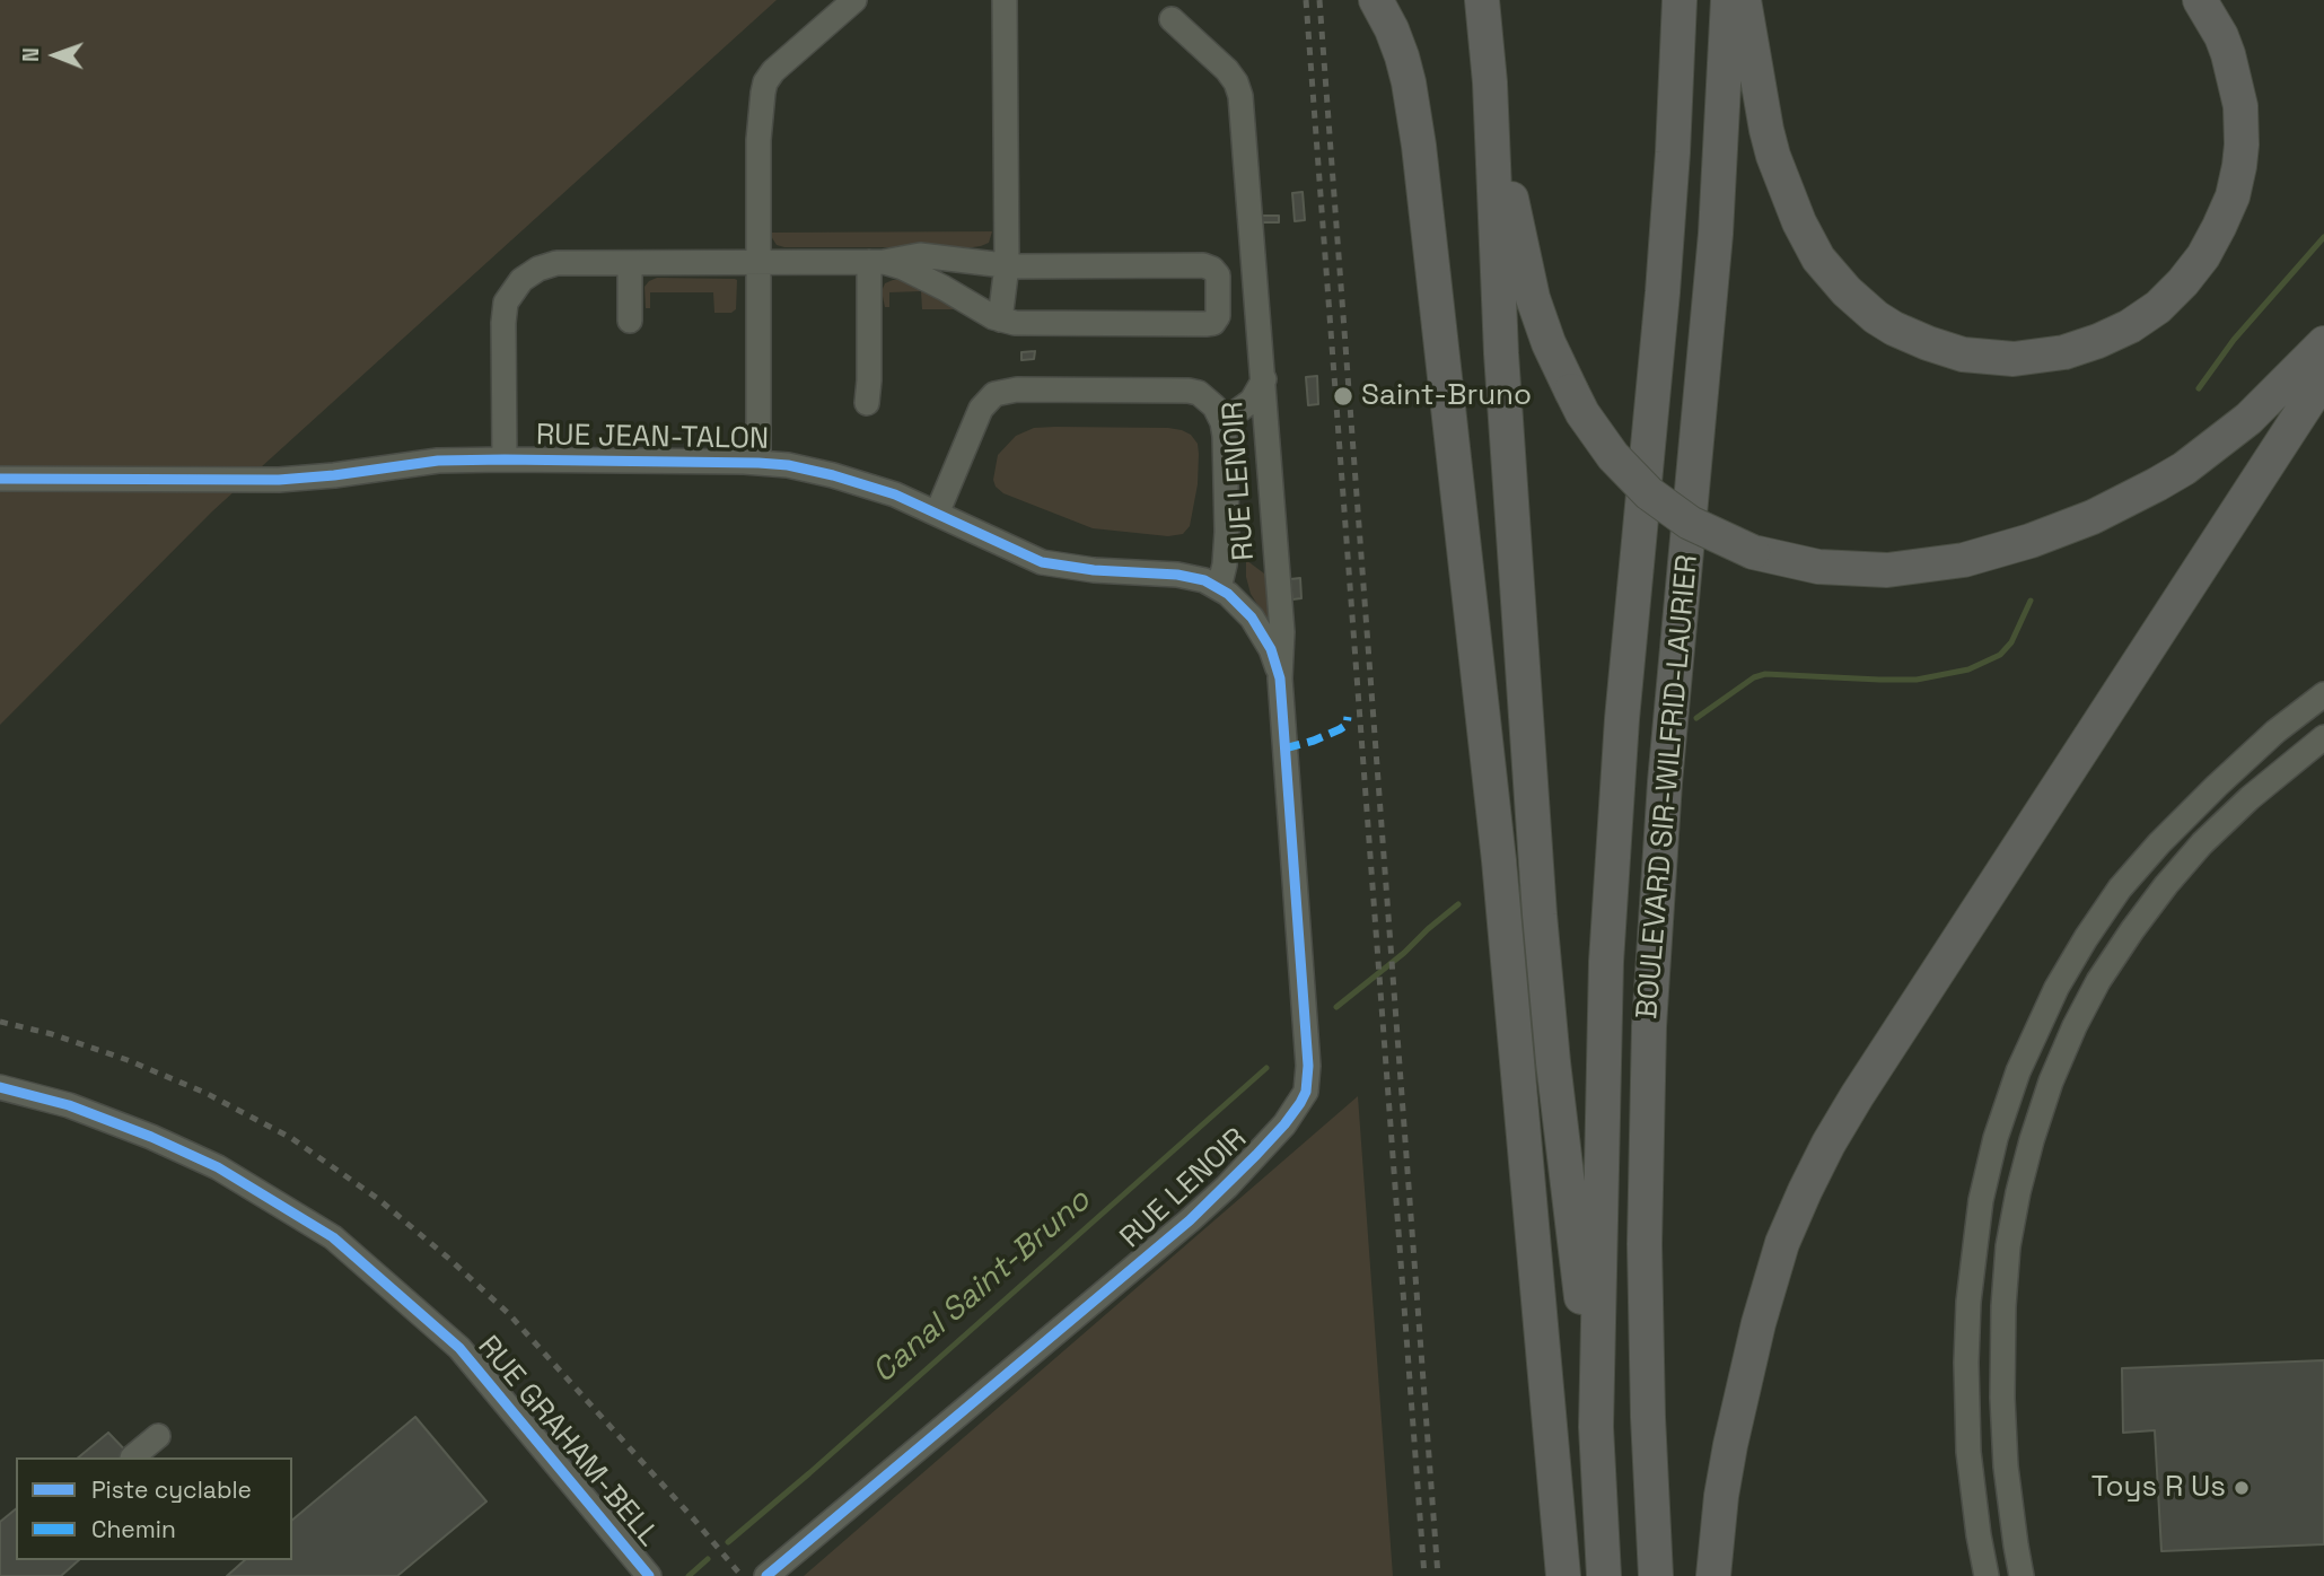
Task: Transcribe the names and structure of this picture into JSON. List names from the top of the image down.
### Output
{
  "streets": {
    "highway": ["BOULEVARD SIR-WILFRID-LAURIER"],
    "street": ["RUE JEAN-TALON", "RUE LENOIR", "RUE GRAHAM-BELL"]
  },
  "crossings": [
    ["RUE JEAN-TALON", "RUE LENOIR"]
  ],
  "water": ["Canal Saint-Bruno"],
  "places": ["Saint-Bruno", "Toys R Us"],
  "legend": ["Piste cyclable", "Chemin"],
  "north": "left"
}
